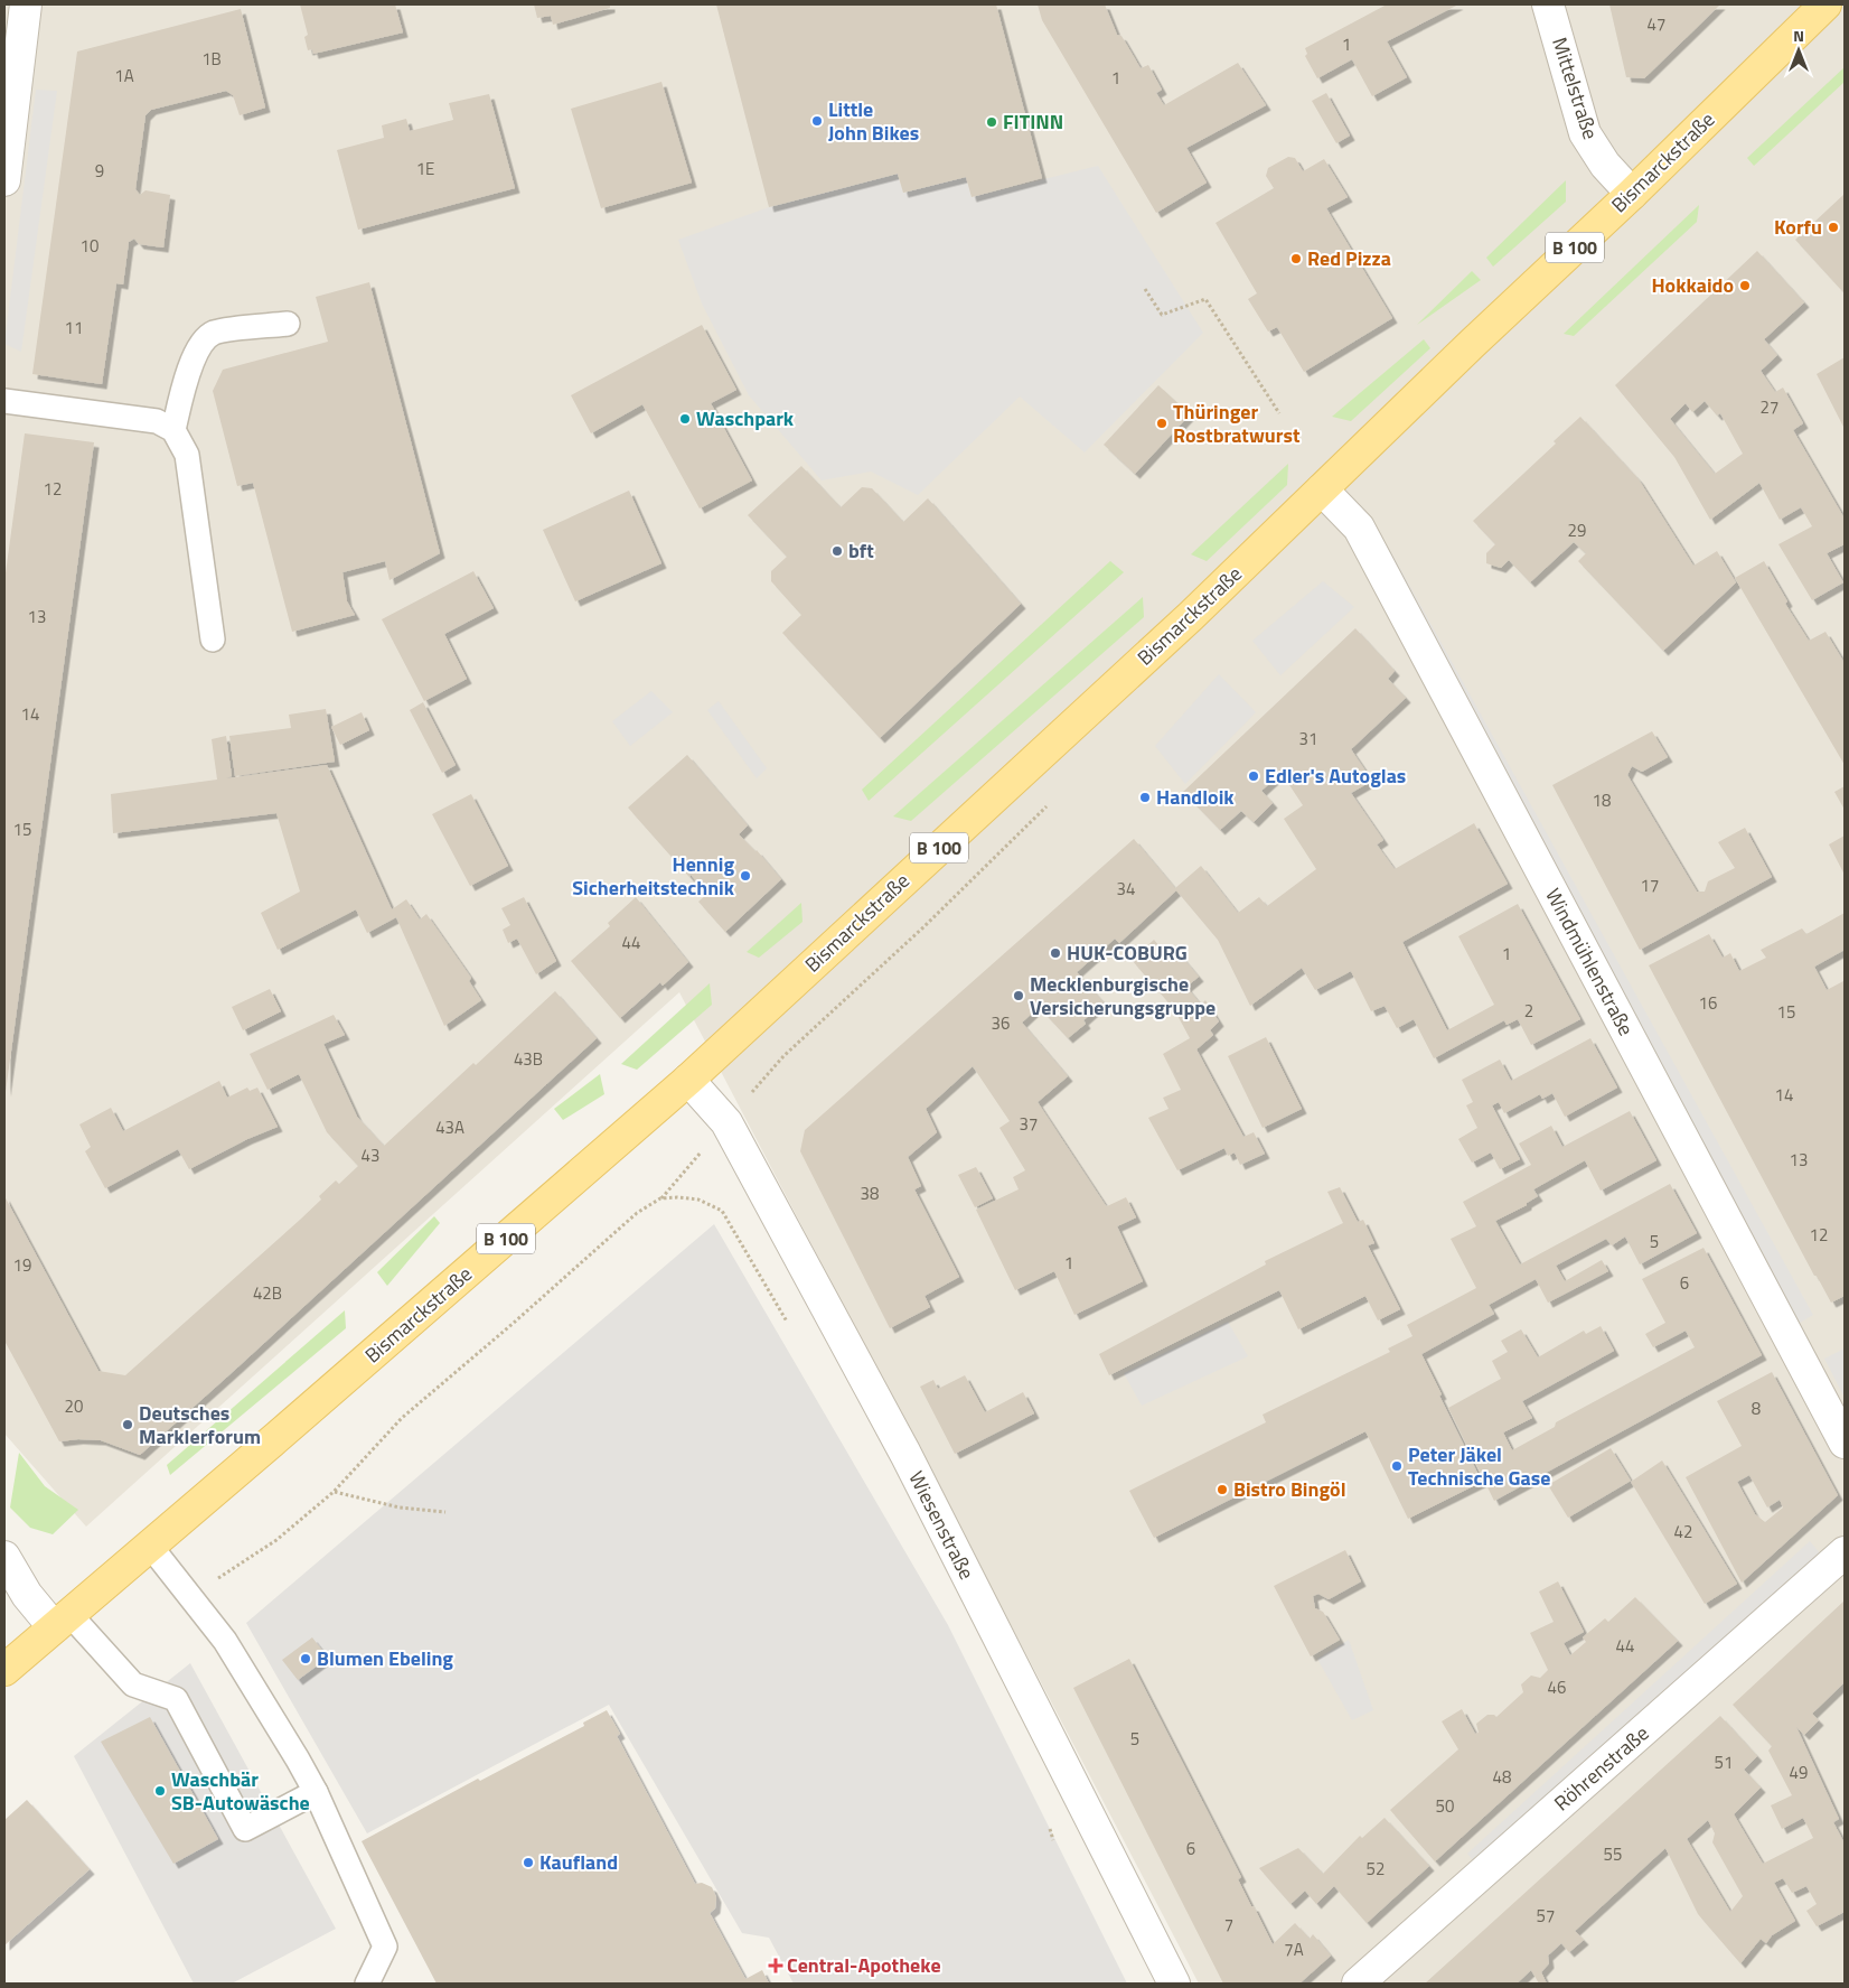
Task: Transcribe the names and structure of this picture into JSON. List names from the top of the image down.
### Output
{
  "streets": {
    "main road": ["Bismarckstraße", "B 100"],
    "street": [
      "Mittelstraße",
      "Windmühlenstraße",
      "Wiesenstraße",
      "Röhrenstraße"
    ]
  },
  "crossings": [
    ["Mittelstraße", "Bismarckstraße"],
    ["Bismarckstraße", "Windmühlenstraße"],
    ["Bismarckstraße", "Wiesenstraße"]
  ],
  "places": {
    "other": [
      "Little John Bikes",
      "FITINN",
      "Korfu",
      "Red Pizza",
      "Hokkaido",
      "Waschpark",
      "Thüringer Rostbratwurst",
      "bft",
      "Edler's Autoglas",
      "Handloik",
      "Hennig Sicherheitstechnik",
      "HUK-COBURG",
      "Mecklenburgische Versicherungsgruppe",
      "Deutsches Marklerforum",
      "Peter Jäkel Technische Gase",
      "Bistro Bingöl",
      "Blumen Ebeling",
      "Waschbär SB-Autowäsche",
      "Kaufland"
    ],
    "health": ["Central-Apotheke"]
  },
  "house_numbers": [
    "47",
    "1",
    "1B",
    "1A",
    "1",
    "1E",
    "9",
    "10",
    "11",
    "27",
    "12",
    "29",
    "13",
    "14",
    "31",
    "18",
    "15",
    "17",
    "34",
    "44",
    "1",
    "16",
    "2",
    "15",
    "36",
    "43B",
    "14",
    "37",
    "43A",
    "43",
    "13",
    "38",
    "12",
    "5",
    "1",
    "19",
    "6",
    "42B",
    "20",
    "8",
    "42",
    "44",
    "46",
    "5",
    "51",
    "49",
    "48",
    "50",
    "6",
    "55",
    "52",
    "57",
    "7",
    "7A"
  ],
  "north": "top"
}
